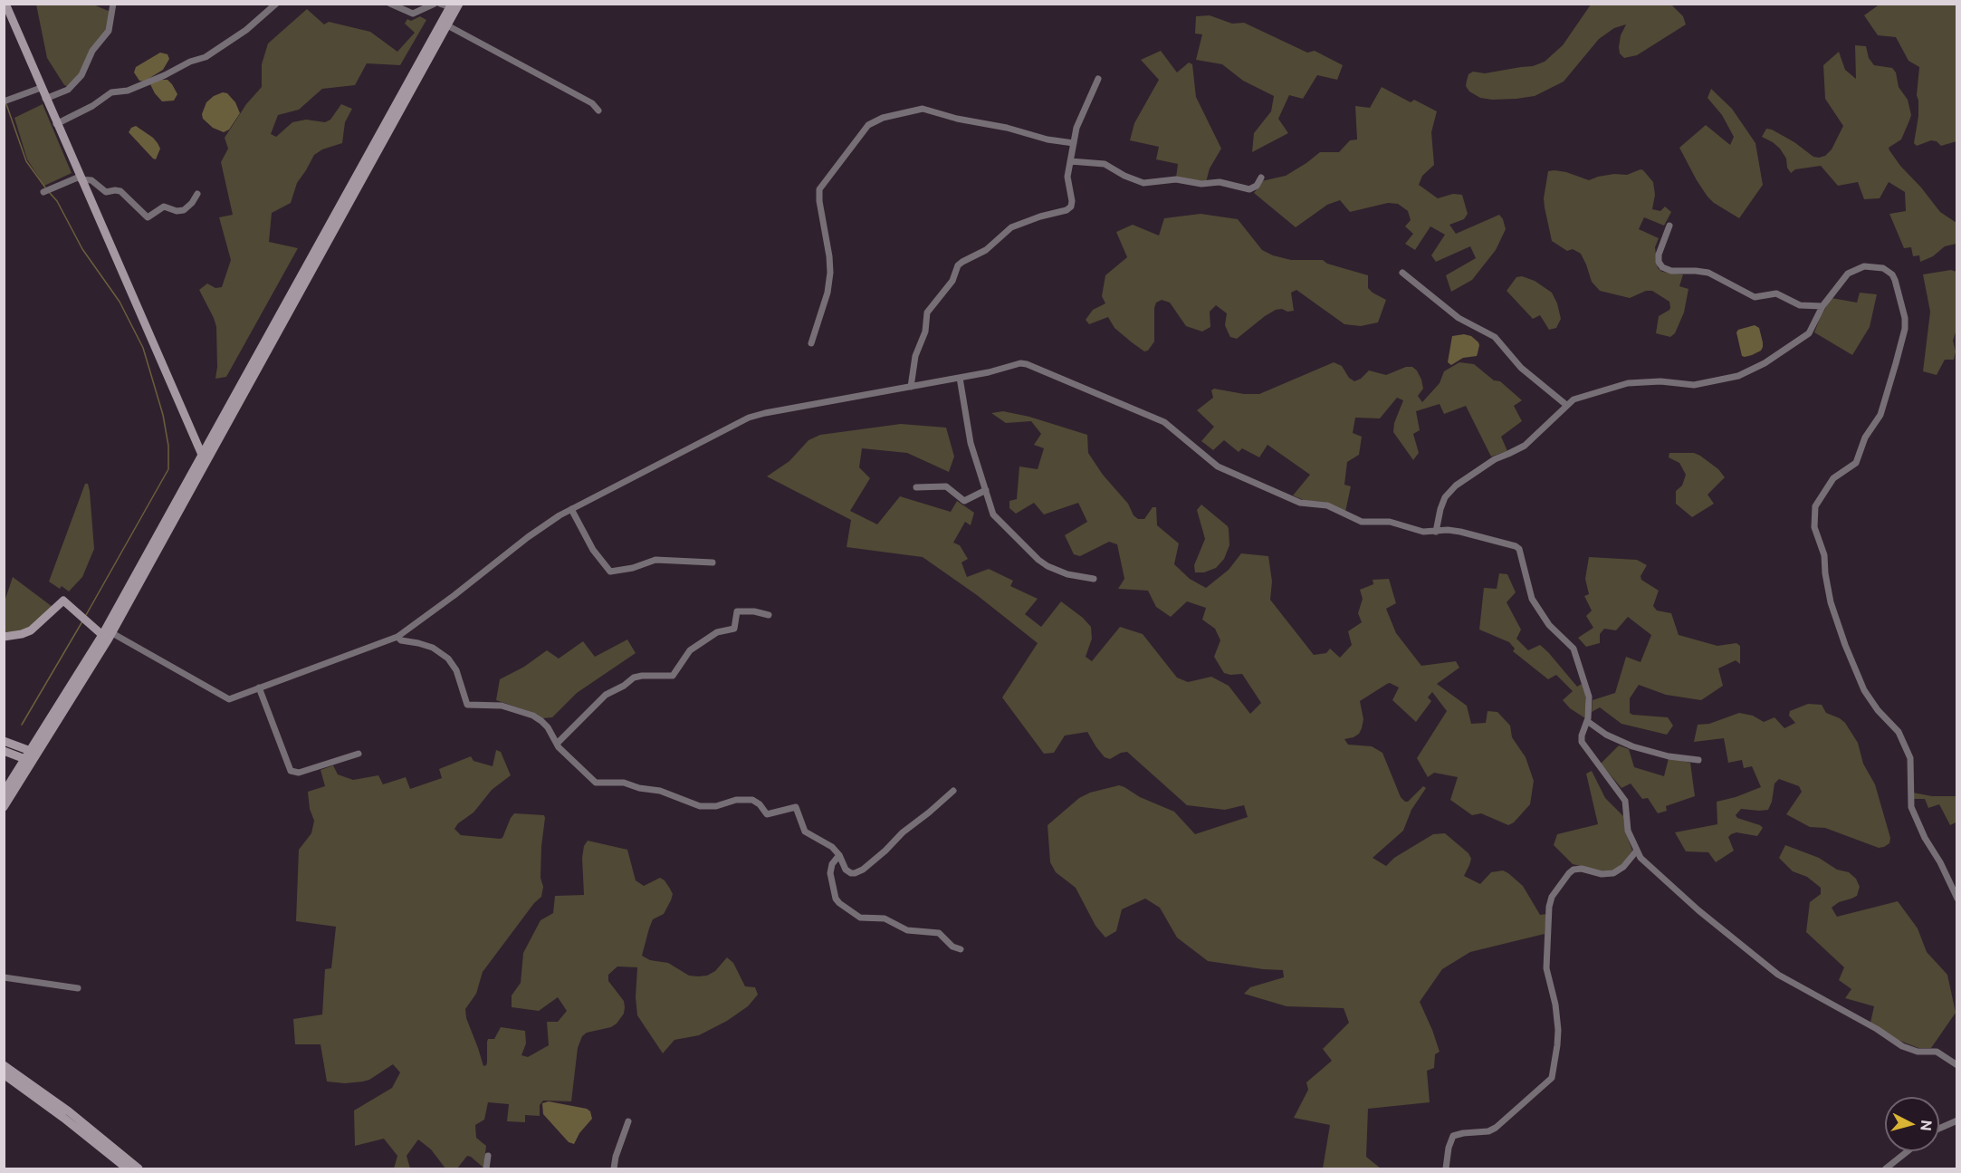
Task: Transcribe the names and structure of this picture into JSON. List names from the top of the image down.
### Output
{
  "north": "right"
}
